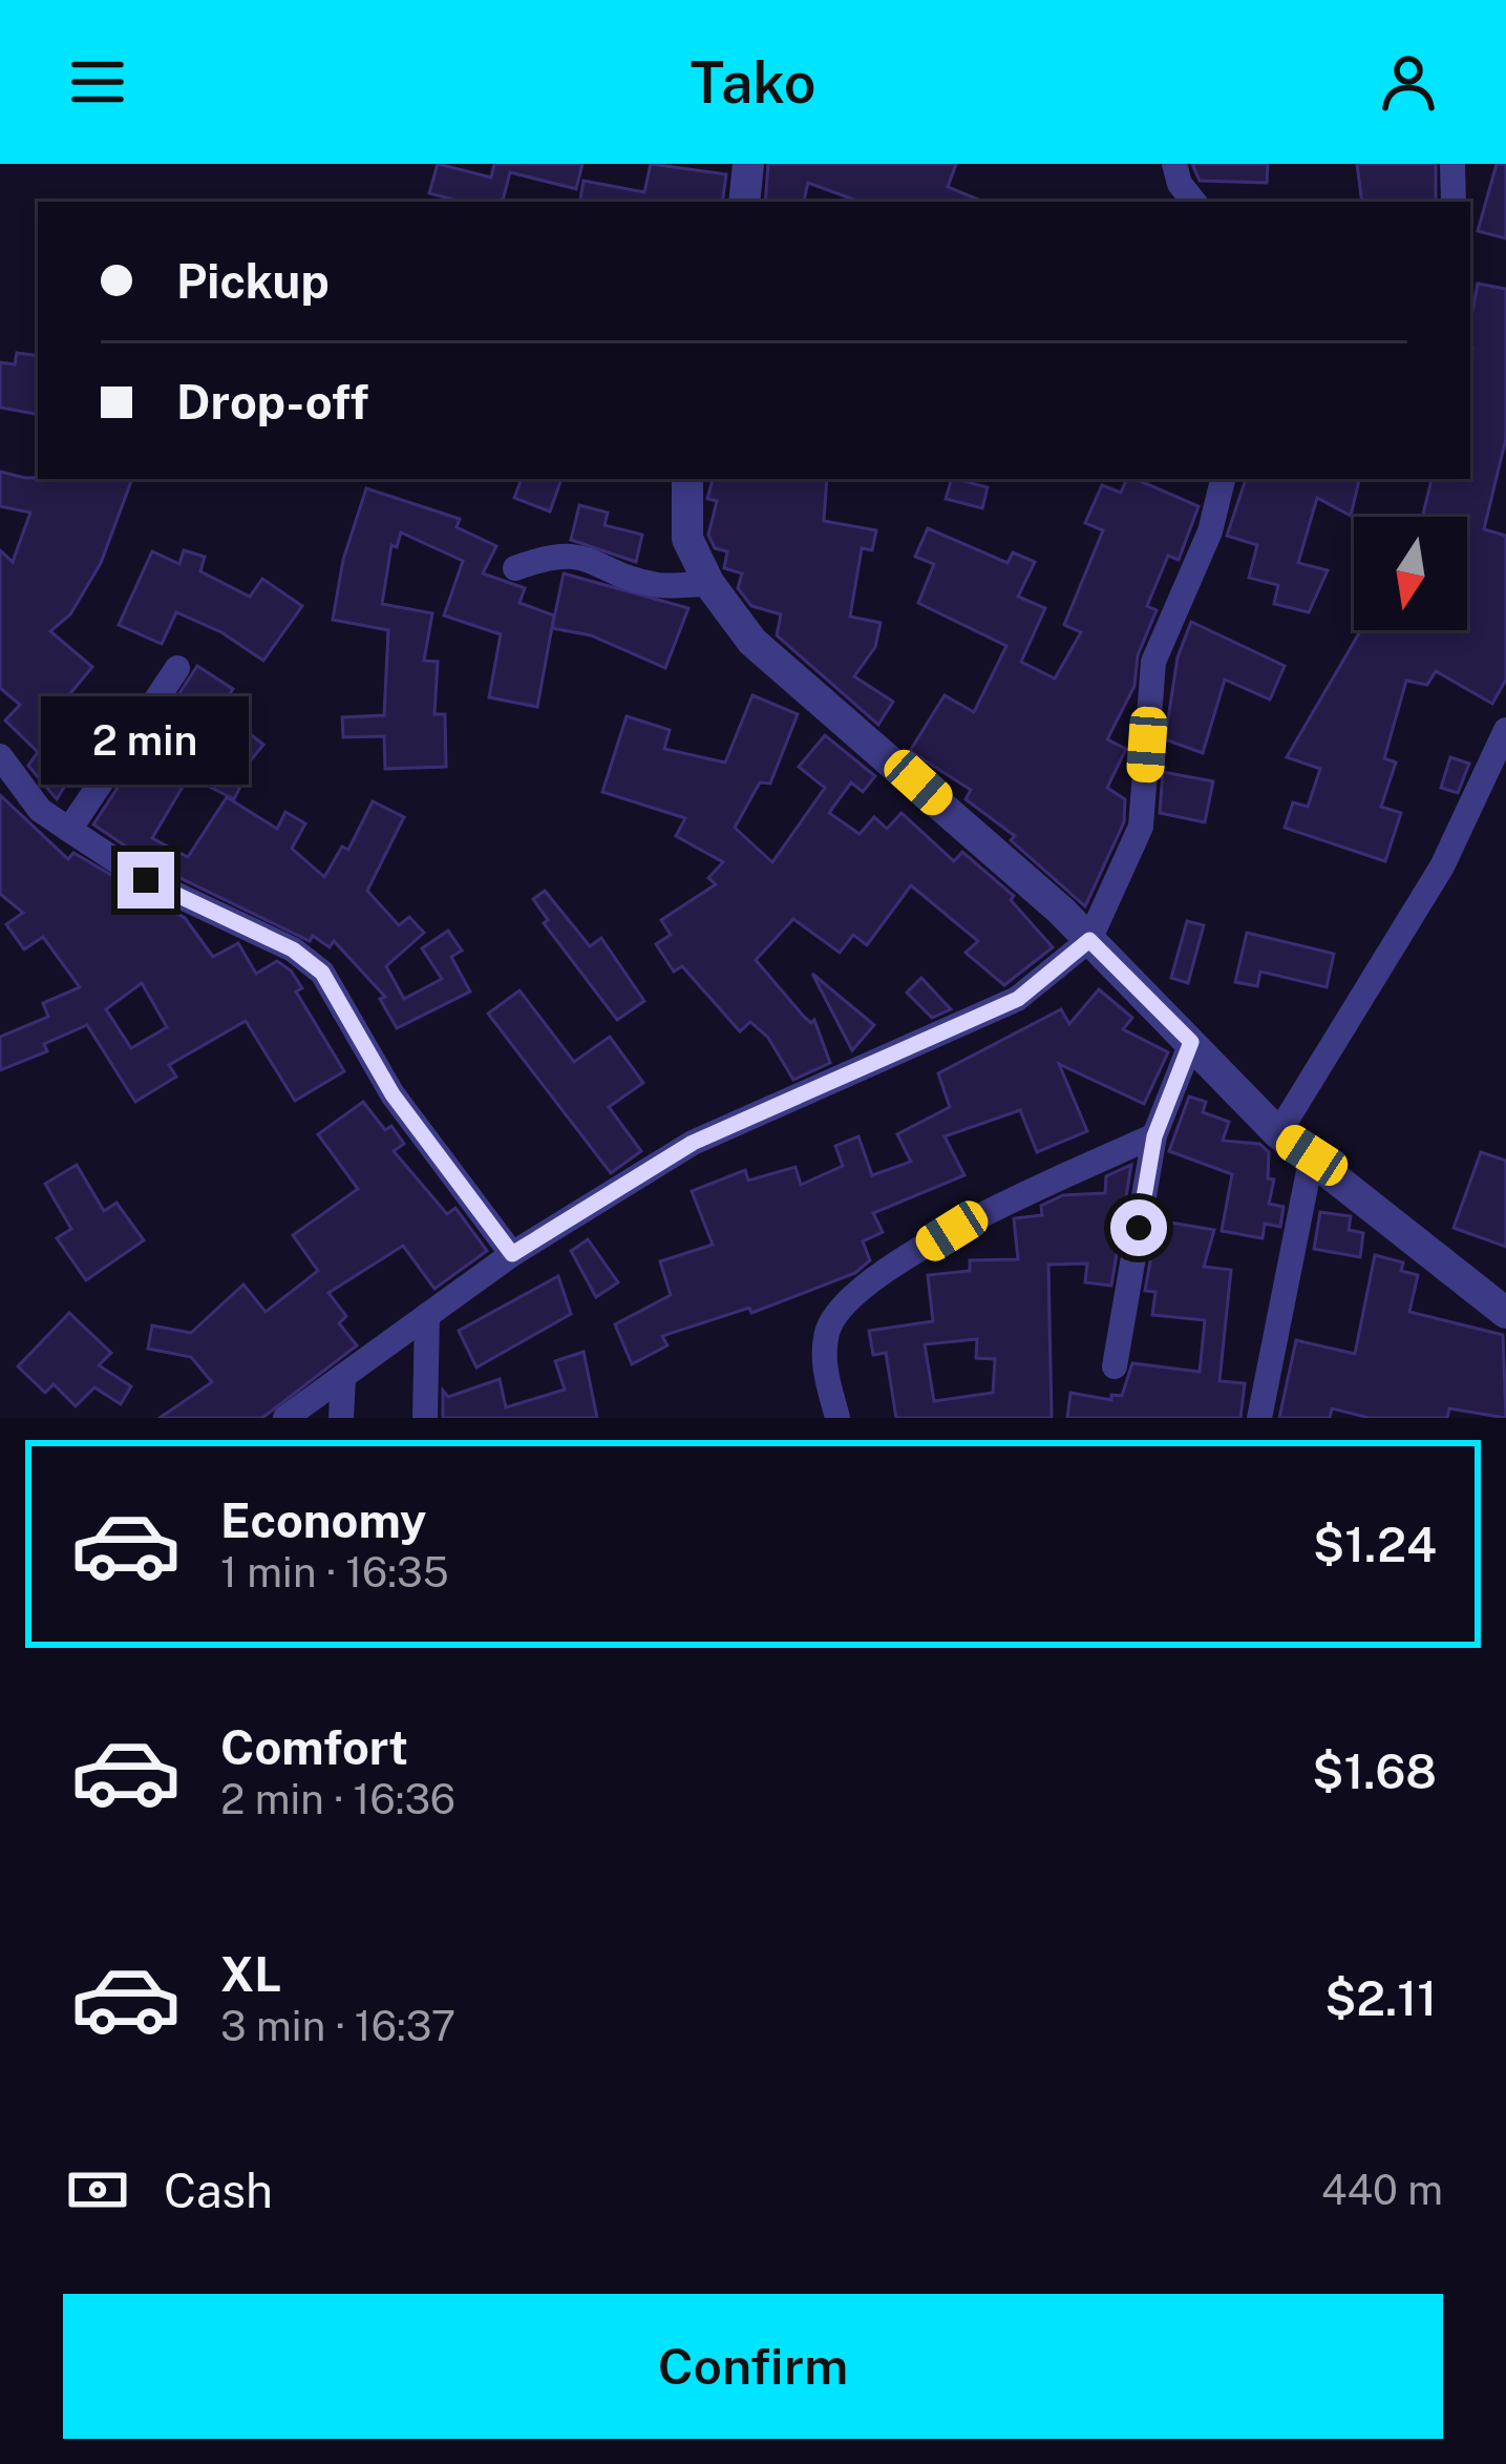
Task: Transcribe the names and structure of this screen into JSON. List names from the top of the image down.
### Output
{
  "north": "bottom",
  "page": {
    "header": "Tako",
    "banner": ["Pickup", "Drop-off"],
    "bubble": "2 min",
    "list": [
      {
        "name": "Economy",
        "note": "1 min · 16:35",
        "value": "$1.24"
      },
      {
        "name": "Comfort",
        "note": "2 min · 16:36",
        "value": "$1.68"
      },
      {
        "name": "XL",
        "note": "3 min · 16:37",
        "value": "$2.11"
      }
    ],
    "pay": ["Cash", "440 m"],
    "buttons": "Confirm"
  }
}
